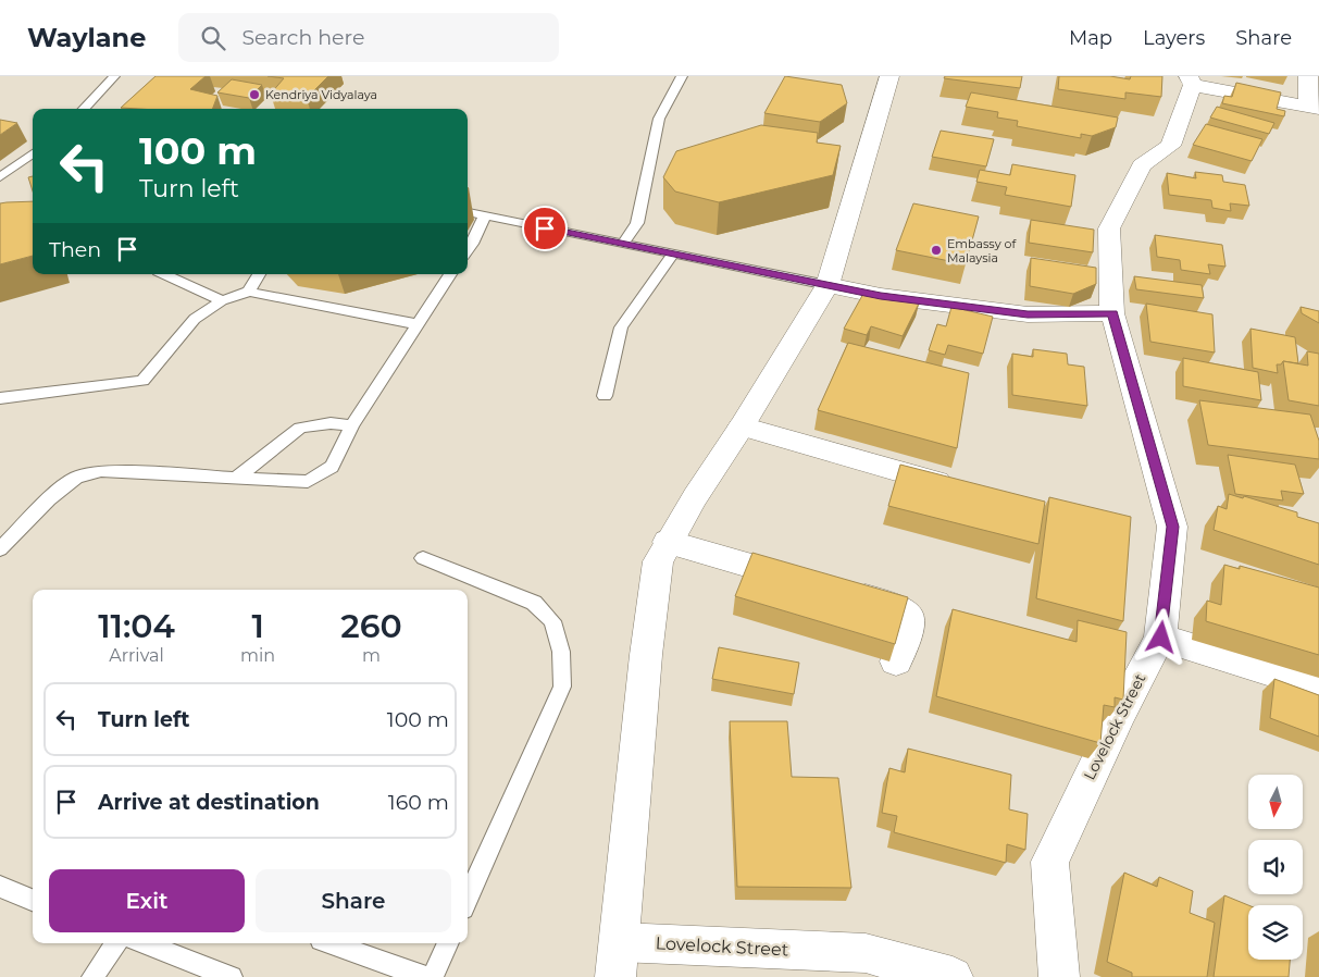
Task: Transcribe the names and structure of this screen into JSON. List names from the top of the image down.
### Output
{
  "streets": {
    "street": ["Lovelock Street"]
  },
  "places": ["Kendriya Vidyalaya", "Embassy of Malaysia"],
  "north": "bottom",
  "page": {
    "header": "Waylane",
    "search": "Search here",
    "nav": ["Map", "Layers", "Share"],
    "turn": ["100 m", "Turn left"],
    "then": "Then",
    "eta": [
      "11:04",
      "Arrival",
      "1",
      "min",
      "260",
      "m"
    ],
    "list": [
      {
        "name": "Turn left",
        "value": "100 m"
      },
      {
        "name": "Arrive at destination",
        "value": "160 m"
      }
    ],
    "buttons": ["Exit", "Share"]
  }
}
